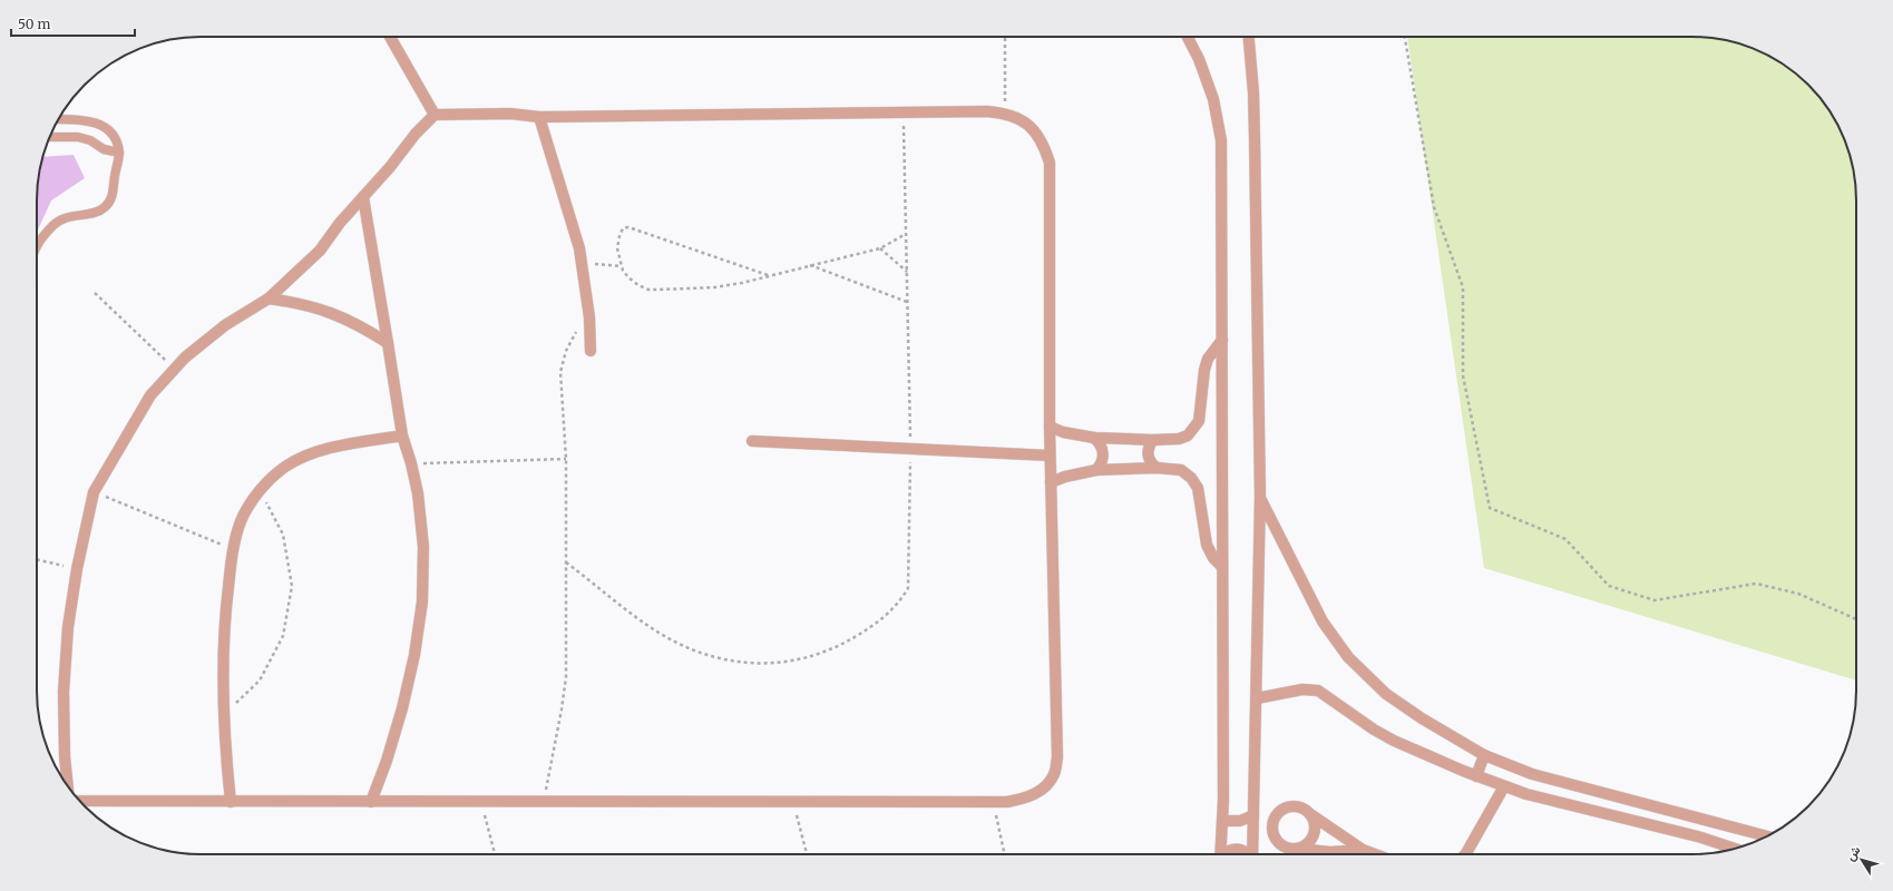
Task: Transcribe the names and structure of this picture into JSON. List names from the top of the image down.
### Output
{
  "scale_bar": "50 m",
  "north": "top left"
}
